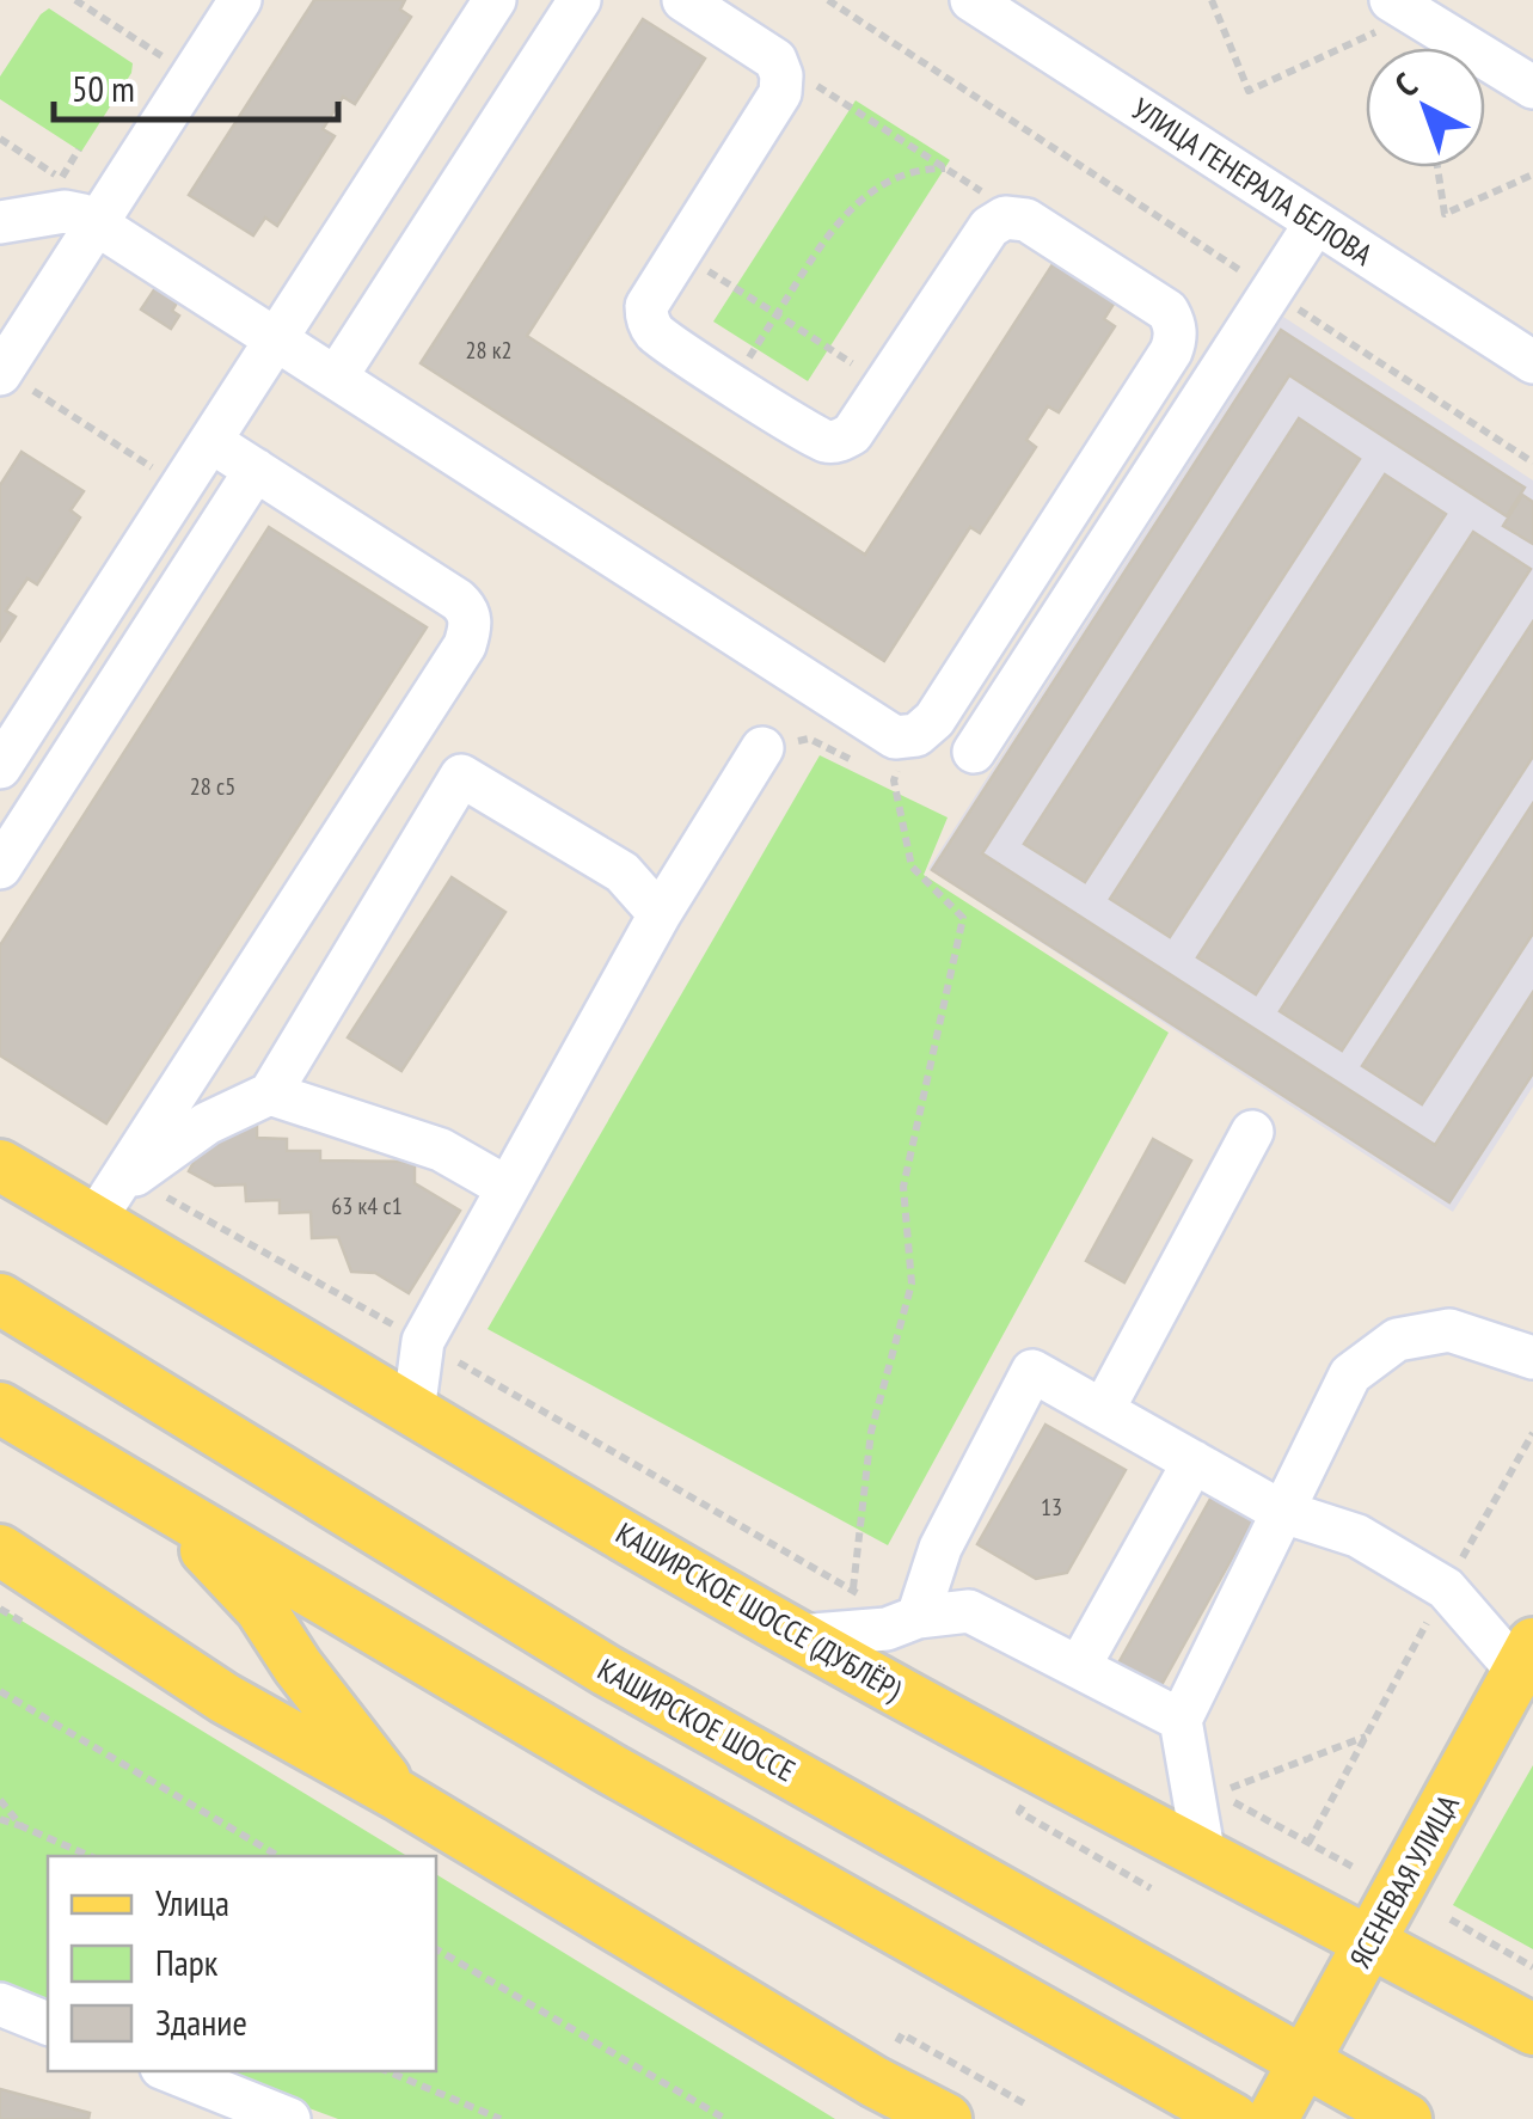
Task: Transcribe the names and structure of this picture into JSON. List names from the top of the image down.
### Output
{
  "streets": {
    "main road": ["КАШИРСКОЕ ШОССЕ (ДУБЛЁР)", "КАШИРСКОЕ ШОССЕ", "ЯСЕНЕВАЯ УЛИЦА"],
    "street": ["УЛИЦА ГЕНЕРАЛА БЕЛОВА"]
  },
  "crossings": [
    ["КАШИРСКОЕ ШОССЕ (ДУБЛЁР)", "ЯСЕНЕВАЯ УЛИЦА"],
    ["КАШИРСКОЕ ШОССЕ", "ЯСЕНЕВАЯ УЛИЦА"]
  ],
  "house_numbers": [
    "28 к2",
    "28 c5",
    "63 к4 с1",
    "13"
  ],
  "legend": ["Улица", "Парк", "Здание"],
  "scale_bar": "50 m",
  "north": "top left"
}
